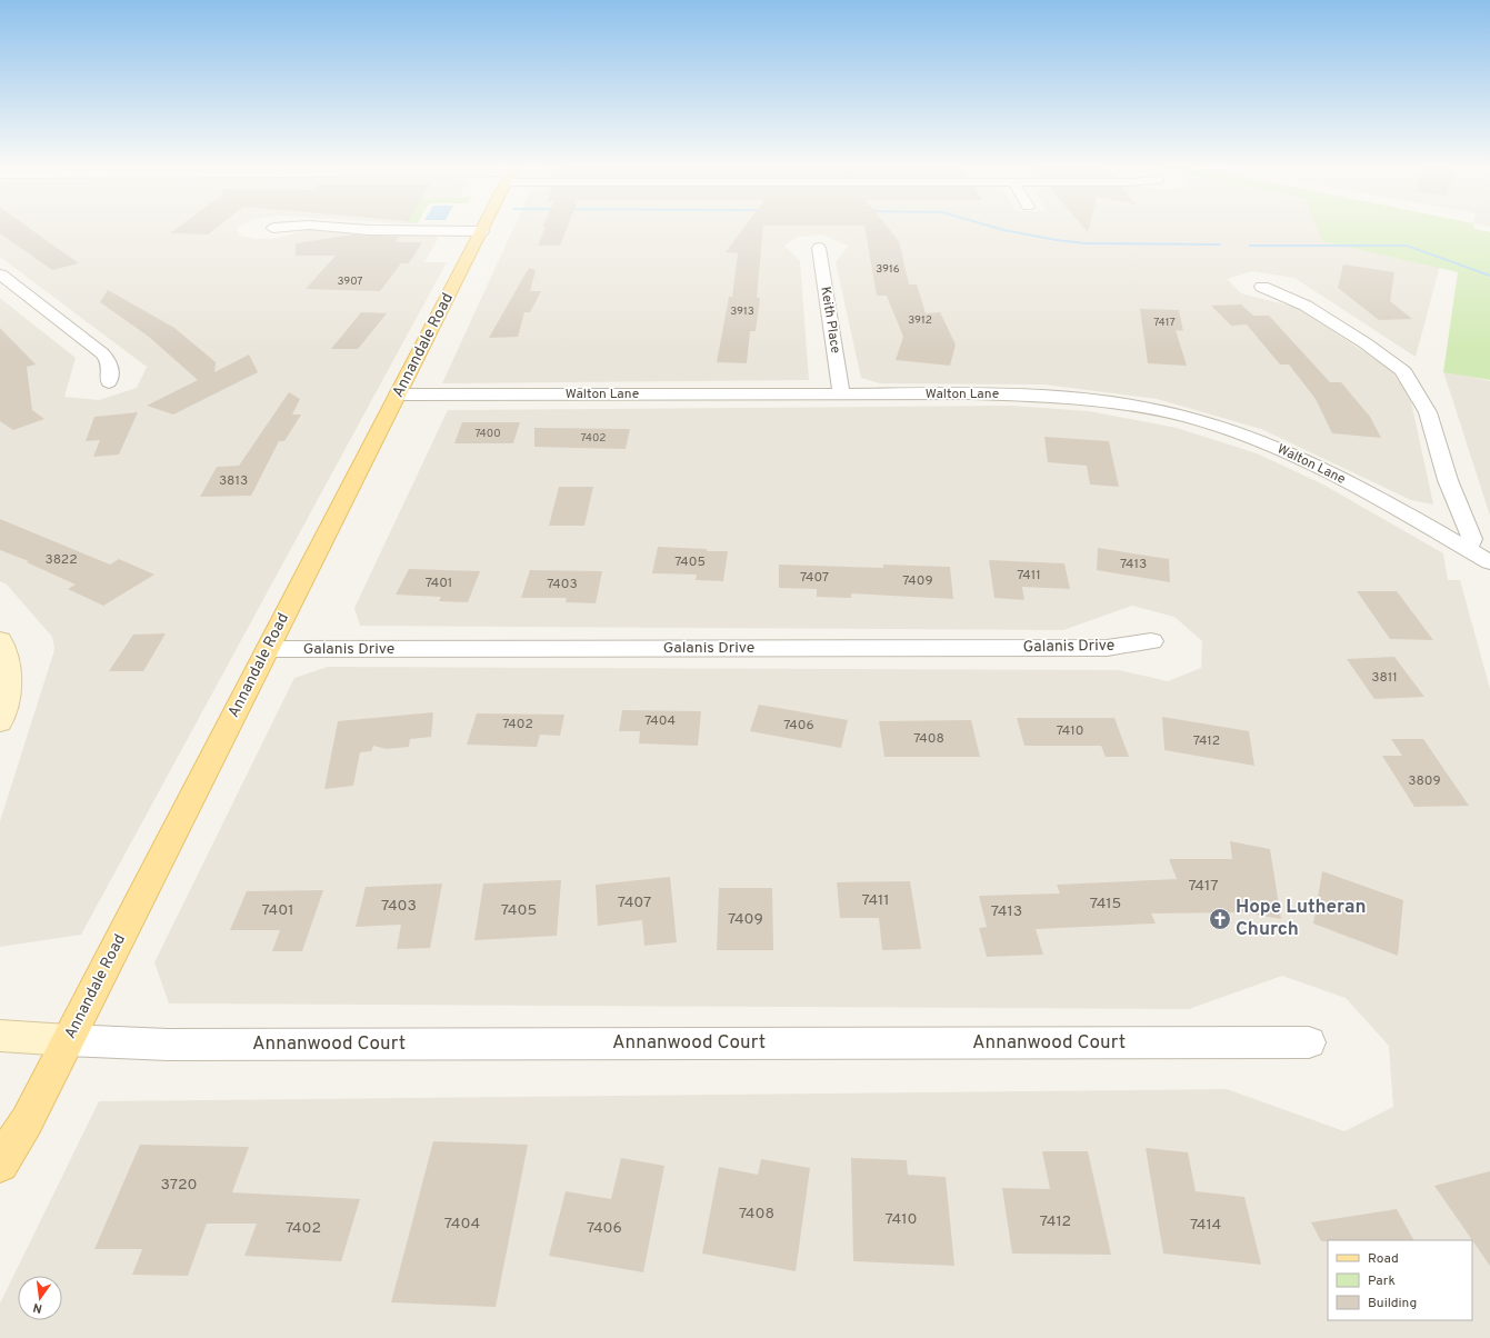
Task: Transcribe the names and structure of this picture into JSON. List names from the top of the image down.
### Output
{
  "streets": {
    "main road": ["Annandale Road"],
    "street": [
      "Keith Place",
      "Walton Lane",
      "Galanis Drive",
      "Annanwood Court"
    ]
  },
  "crossings": [
    ["Keith Place", "Walton Lane"],
    ["Annandale Road", "Walton Lane"],
    ["Annandale Road", "Galanis Drive"],
    ["Annandale Road", "Annanwood Court"]
  ],
  "places": {
    "church": ["Hope Lutheran Church"]
  },
  "house_numbers": [
    "3916",
    "3907",
    "3913",
    "3912",
    "7417",
    "7400",
    "7402",
    "3813",
    "3822",
    "7405",
    "7413",
    "7411",
    "7407",
    "7409",
    "7401",
    "7403",
    "3811",
    "7404",
    "7402",
    "7406",
    "7410",
    "7408",
    "7412",
    "3809",
    "7417",
    "7411",
    "7407",
    "7415",
    "7403",
    "7401",
    "7405",
    "7413",
    "7409",
    "3720",
    "7408",
    "7410",
    "7412",
    "7404",
    "7414",
    "7402",
    "7406"
  ],
  "legend": ["Road", "Park", "Building"],
  "north": "bottom"
}
